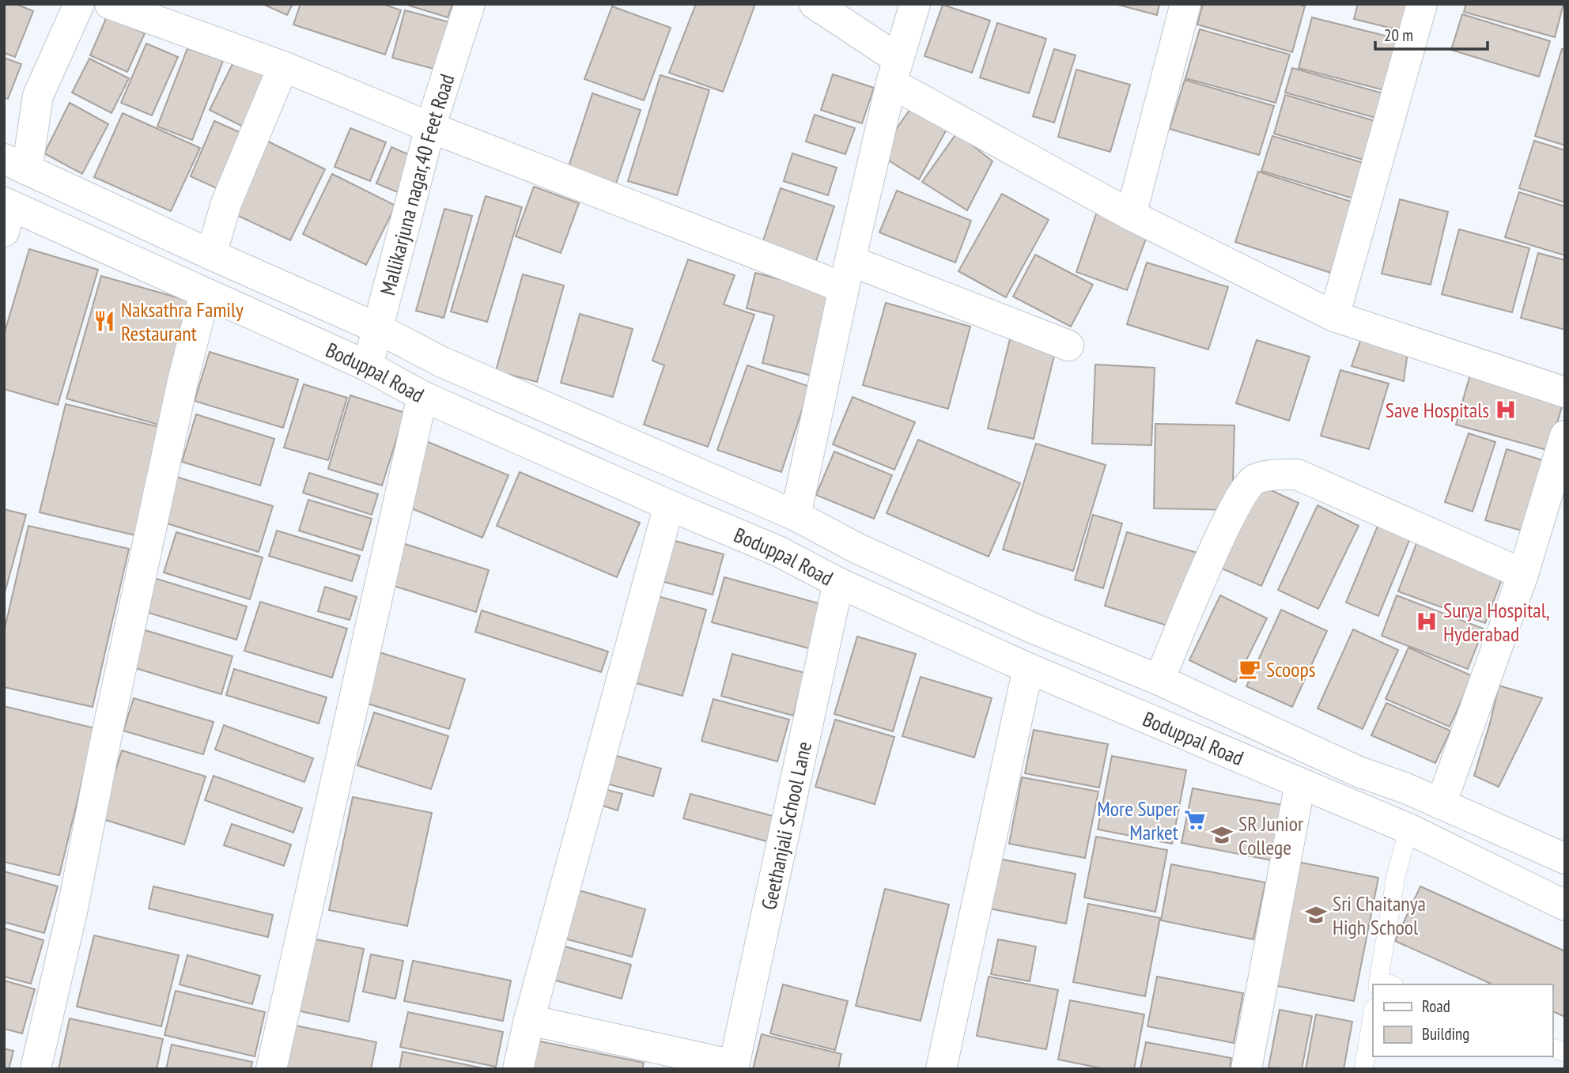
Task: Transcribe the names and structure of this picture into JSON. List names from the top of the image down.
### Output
{
  "streets": {
    "street": ["Mallikarjuna nagar,40 Feet Road", "Boduppal Road", "Geethanjali School Lane"]
  },
  "crossings": [
    ["Mallikarjuna nagar,40 Feet Road", "Boduppal Road"],
    ["Boduppal Road", "Geethanjali School Lane"]
  ],
  "places": {
    "restaurant": ["Naksathra Family Restaurant"],
    "hospital": ["Save Hospitals", "Surya Hospital, Hyderabad"],
    "cafe": ["Scoops"],
    "supermarket": ["More Super Market"],
    "school or university": ["SR Junior College", "Sri Chaitanya High School"]
  },
  "legend": ["Road", "Building"],
  "scale_bar": "20 m"
}
